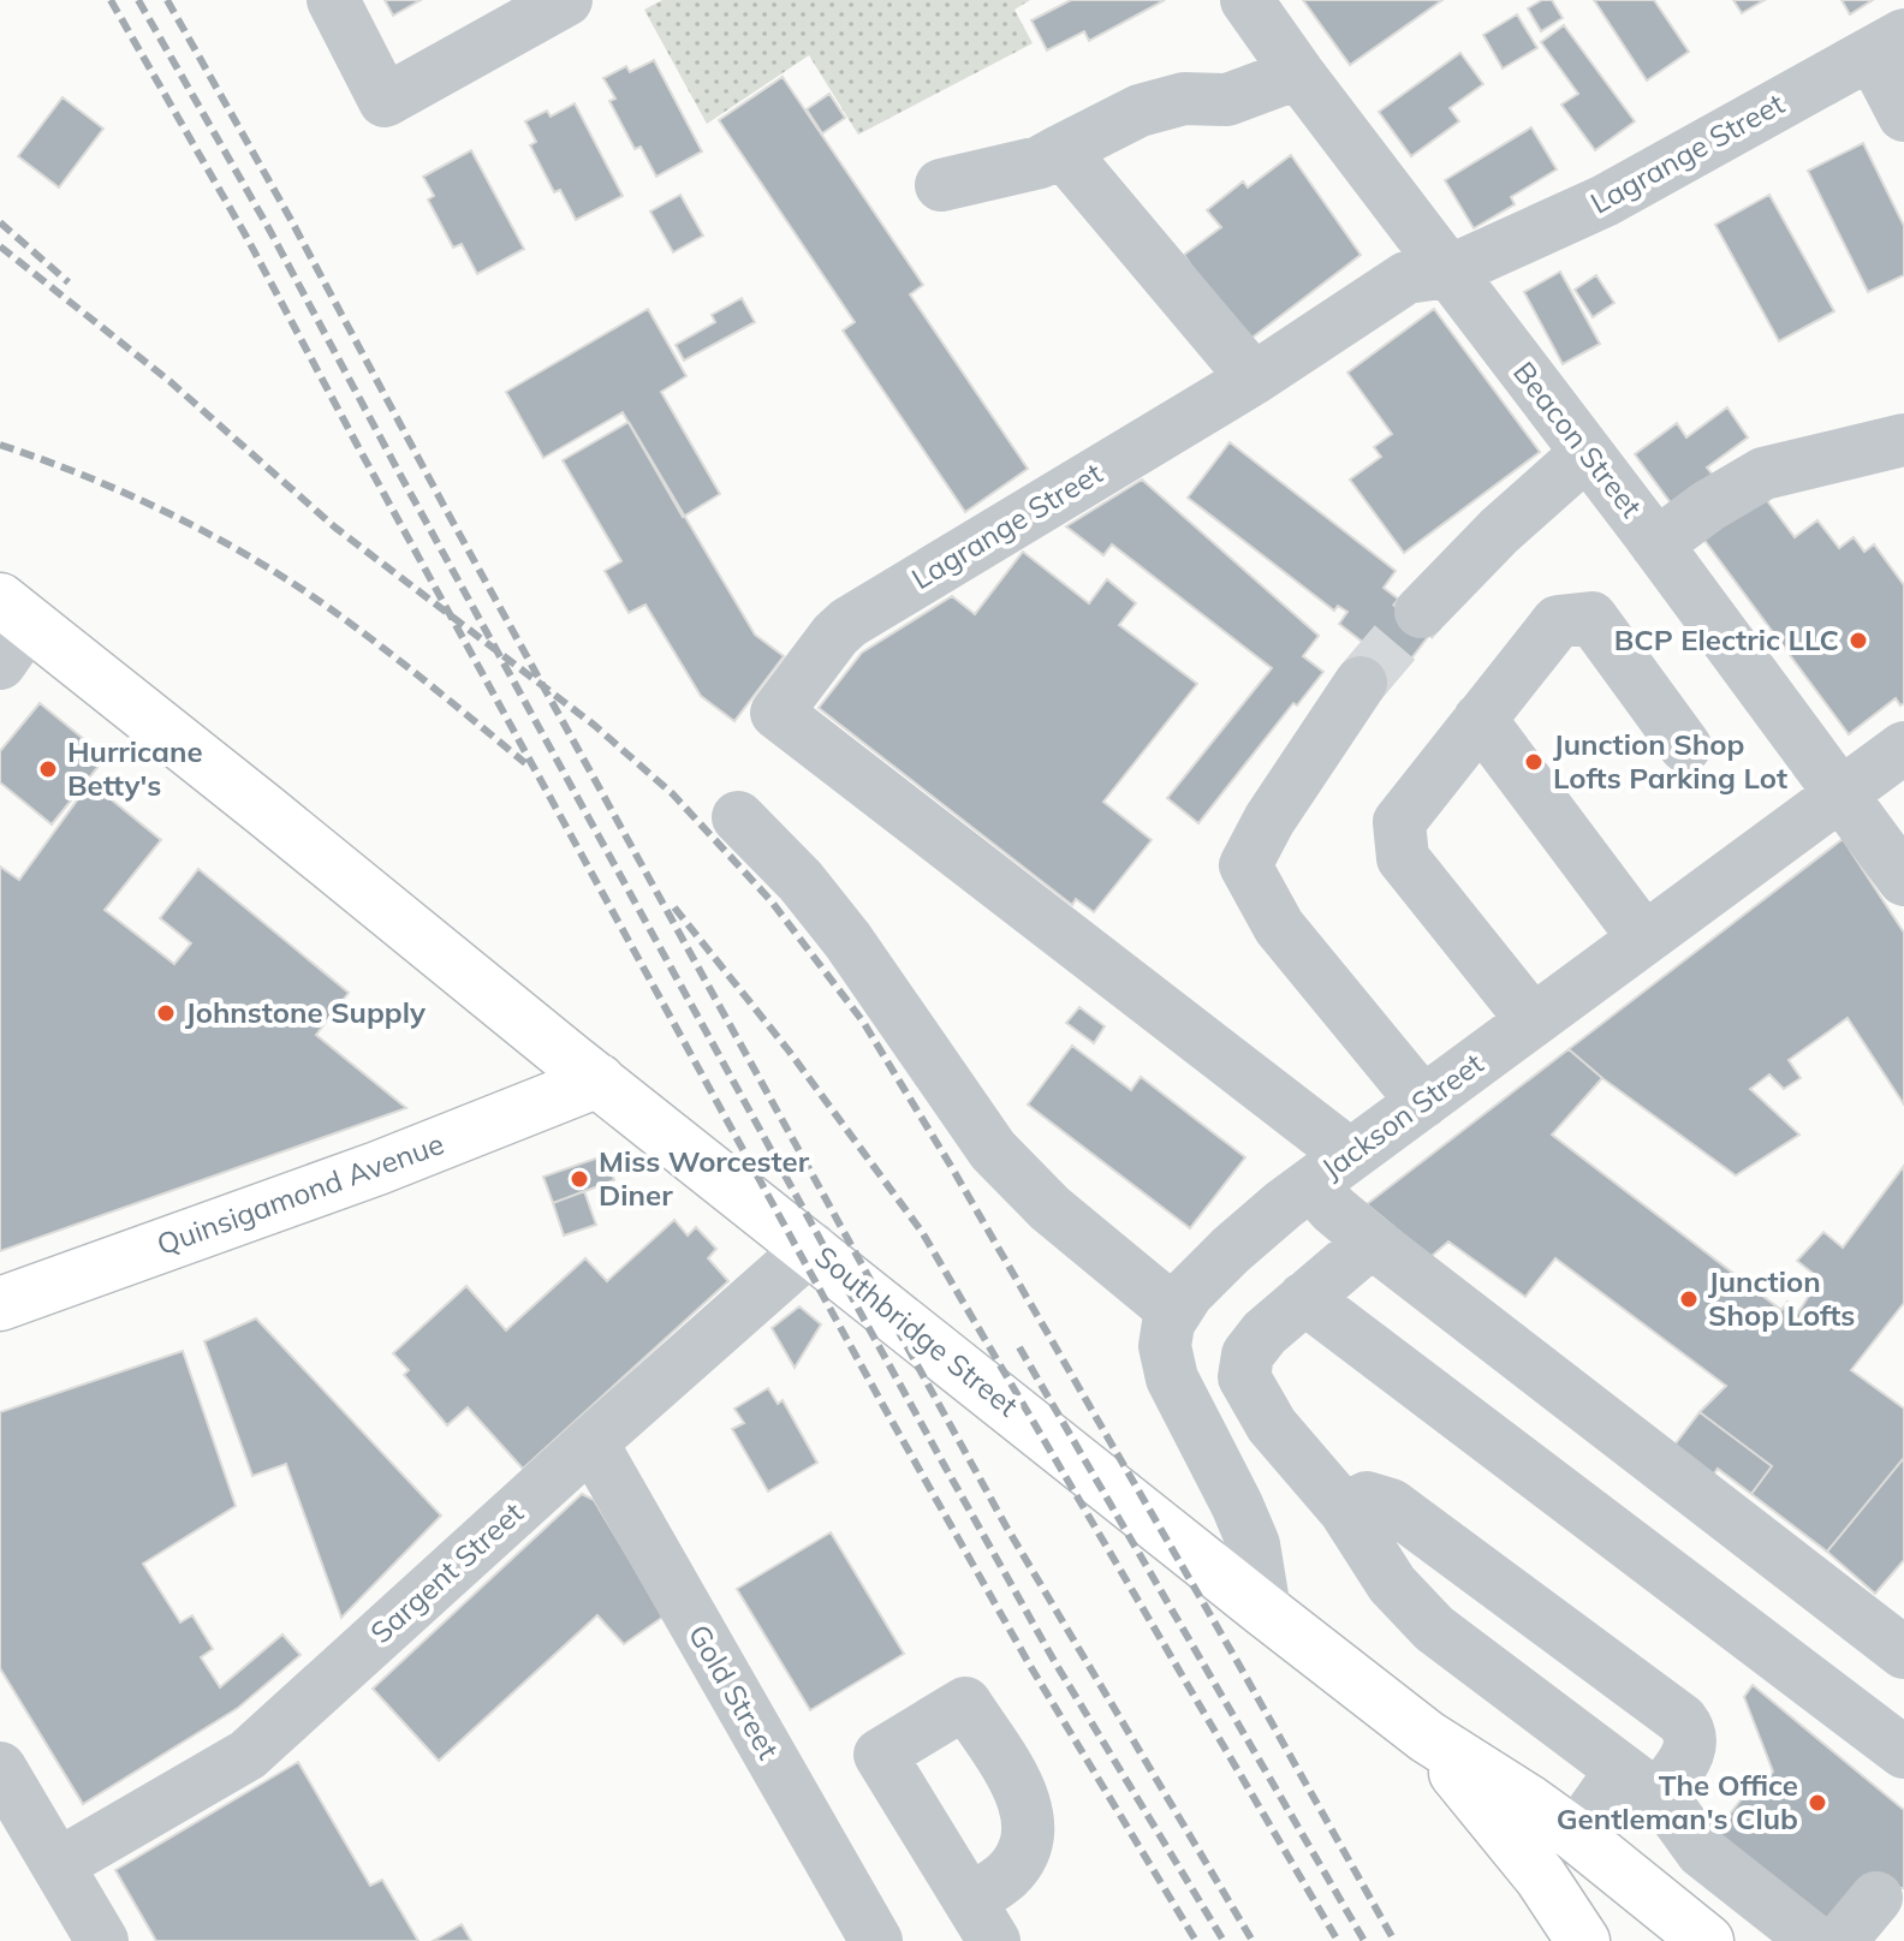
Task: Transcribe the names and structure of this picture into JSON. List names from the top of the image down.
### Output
{
  "streets": {
    "main road": ["Quinsigamond Avenue", "Southbridge Street"],
    "street": [
      "Lagrange Street",
      "Beacon Street",
      "Jackson Street",
      "Sargent Street",
      "Gold Street"
    ]
  },
  "crossings": [
    ["Lagrange Street", "Beacon Street"],
    ["Lagrange Street", "Jackson Street"],
    ["Beacon Street", "Jackson Street"],
    ["Quinsigamond Avenue", "Southbridge Street"],
    ["Southbridge Street", "Sargent Street"],
    ["Sargent Street", "Gold Street"]
  ],
  "places": [
    "BCP Electric LLC",
    "Junction Shop Lofts Parking Lot",
    "Hurricane Betty's",
    "Johnstone Supply",
    "Miss Worcester Diner",
    "Junction Shop Lofts",
    "The Office Gentleman's Club"
  ]
}
